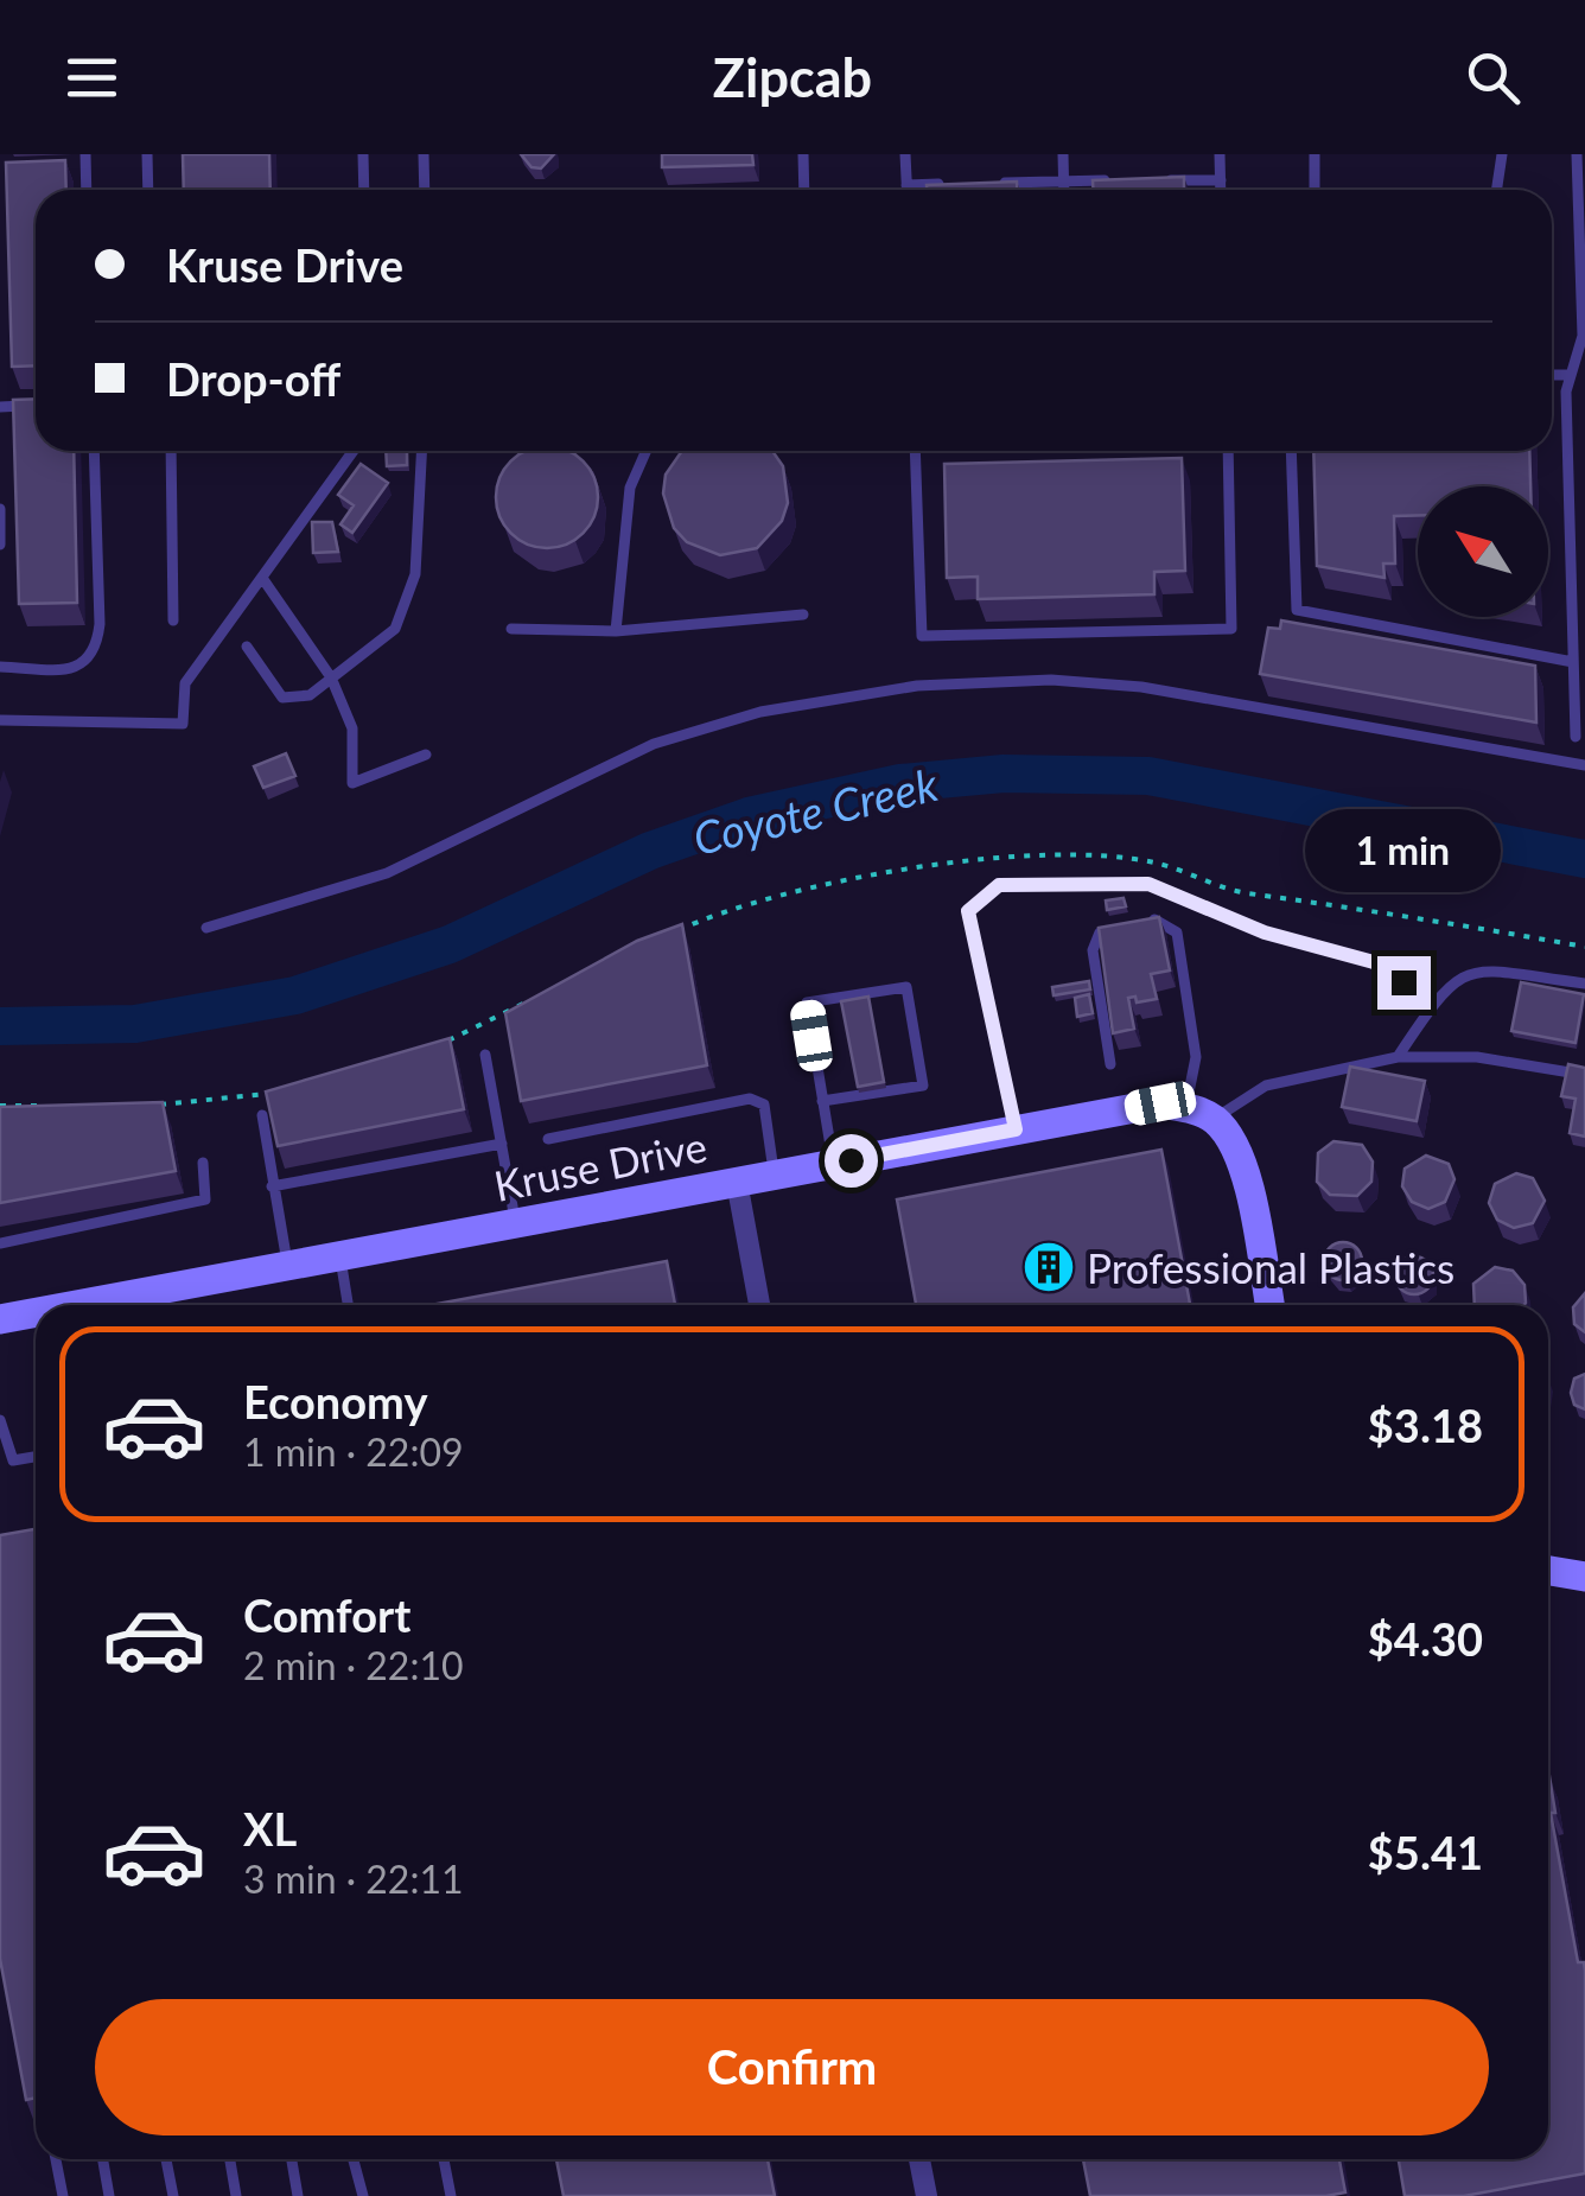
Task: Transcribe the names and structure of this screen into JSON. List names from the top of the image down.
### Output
{
  "streets": {
    "street": ["Kruse Drive"]
  },
  "water": ["Coyote Creek"],
  "places": {
    "building": ["Professional Plastics"]
  },
  "north": "top left",
  "page": {
    "header": "Zipcab",
    "banner": ["Kruse Drive", "Drop-off"],
    "bubble": "1 min",
    "list": [
      {
        "name": "Economy",
        "note": "1 min · 22:09",
        "value": "$3.18"
      },
      {
        "name": "Comfort",
        "note": "2 min · 22:10",
        "value": "$4.30"
      },
      {
        "name": "XL",
        "note": "3 min · 22:11",
        "value": "$5.41"
      }
    ],
    "buttons": "Confirm"
  }
}
